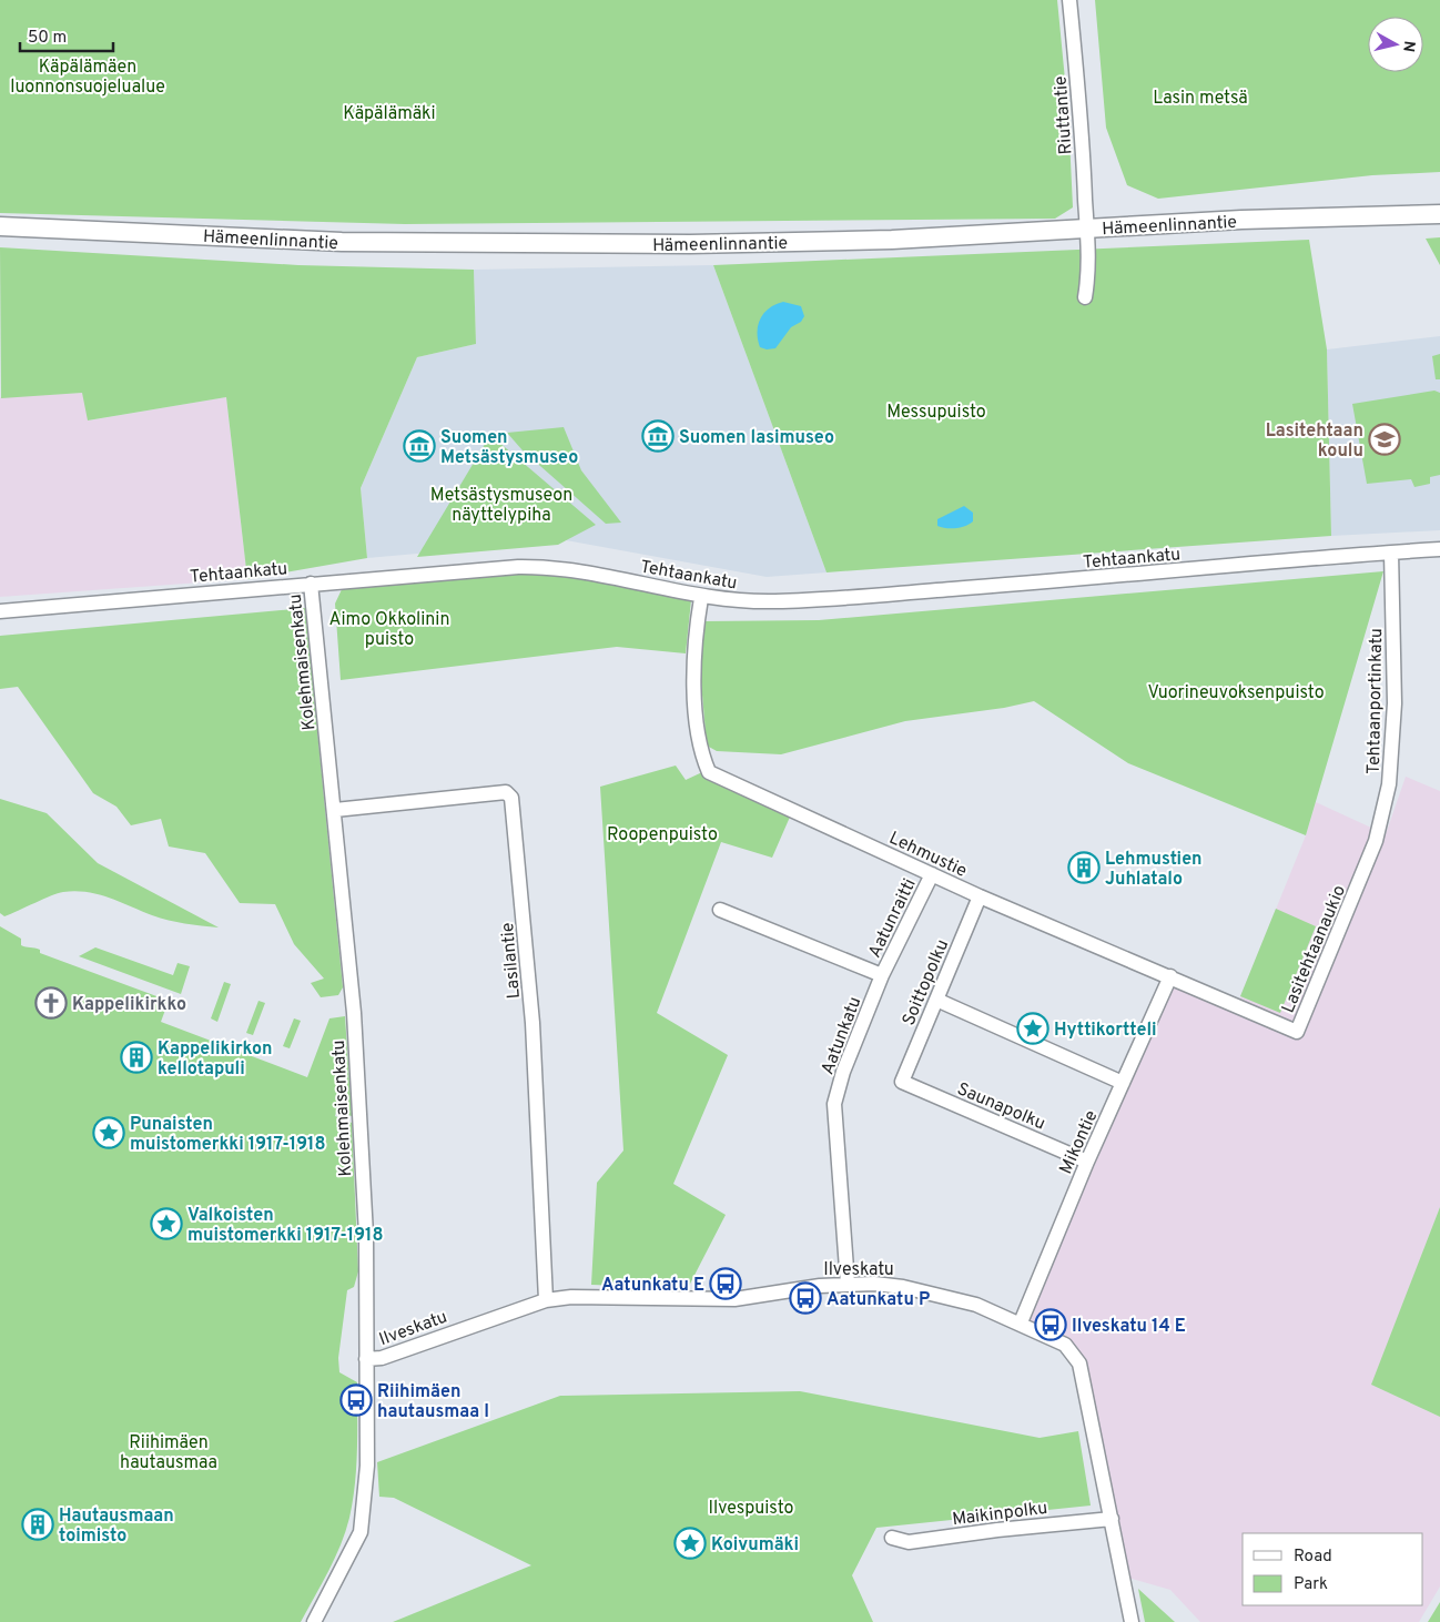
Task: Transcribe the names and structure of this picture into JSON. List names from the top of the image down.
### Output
{
  "streets": {
    "main road": ["Hämeenlinnantie"],
    "street": [
      "Riuttantie",
      "Tehtaankatu",
      "Kolehmaisenkatu",
      "Tehtaanportinkatu",
      "Lehmustie",
      "Aatunraitti",
      "Lasitehtaanaukio",
      "Lasilantie",
      "Soittopolku",
      "Aatunkatu",
      "Saunapolku",
      "Mikontie",
      "Ilveskatu",
      "Maikinpolku"
    ]
  },
  "crossings": [
    ["Riuttantie", "Hämeenlinnantie"],
    ["Tehtaankatu", "Kolehmaisenkatu"],
    ["Tehtaankatu", "Tehtaanportinkatu"],
    ["Tehtaankatu", "Lehmustie"],
    ["Kolehmaisenkatu", "Lasilantie"],
    ["Kolehmaisenkatu", "Ilveskatu"],
    ["Tehtaanportinkatu", "Lasitehtaanaukio"],
    ["Lehmustie", "Aatunraitti"],
    ["Lehmustie", "Lasitehtaanaukio"],
    ["Lehmustie", "Soittopolku"],
    ["Lehmustie", "Mikontie"],
    ["Aatunraitti", "Aatunkatu"],
    ["Lasilantie", "Ilveskatu"],
    ["Soittopolku", "Saunapolku"],
    ["Aatunkatu", "Ilveskatu"],
    ["Saunapolku", "Mikontie"],
    ["Mikontie", "Ilveskatu"],
    ["Ilveskatu", "Maikinpolku"]
  ],
  "parks": [
    "Käpälämäen luonnonsuojelualue",
    "Lasin metsä",
    "Käpälämäki",
    "Messupuisto",
    "Metsästysmuseon näyttelypiha",
    "Aimo Okkolinin puisto",
    "Vuorineuvoksenpuisto",
    "Roopenpuisto",
    "Riihimäen hautausmaa",
    "Ilvespuisto"
  ],
  "places": {
    "museum": ["Suomen lasimuseo", "Suomen Metsästysmuseo"],
    "school or university": ["Lasitehtaan koulu"],
    "building": ["Lehmustien Juhlatalo", "Kappelikirkon kellotapuli", "Hautausmaan toimisto"],
    "church": ["Kappelikirkko"],
    "place": [
      "Hyttikortteli",
      "Punaisten muistomerkki 1917-1918",
      "Valkoisten muistomerkki 1917-1918",
      "Koivumäki"
    ],
    "bus stop": [
      "Aatunkatu E",
      "Aatunkatu P",
      "Ilveskatu 14 E",
      "Riihimäen hautausmaa I"
    ]
  },
  "legend": ["Road", "Park"],
  "scale_bar": "50 m",
  "north": "right"
}
